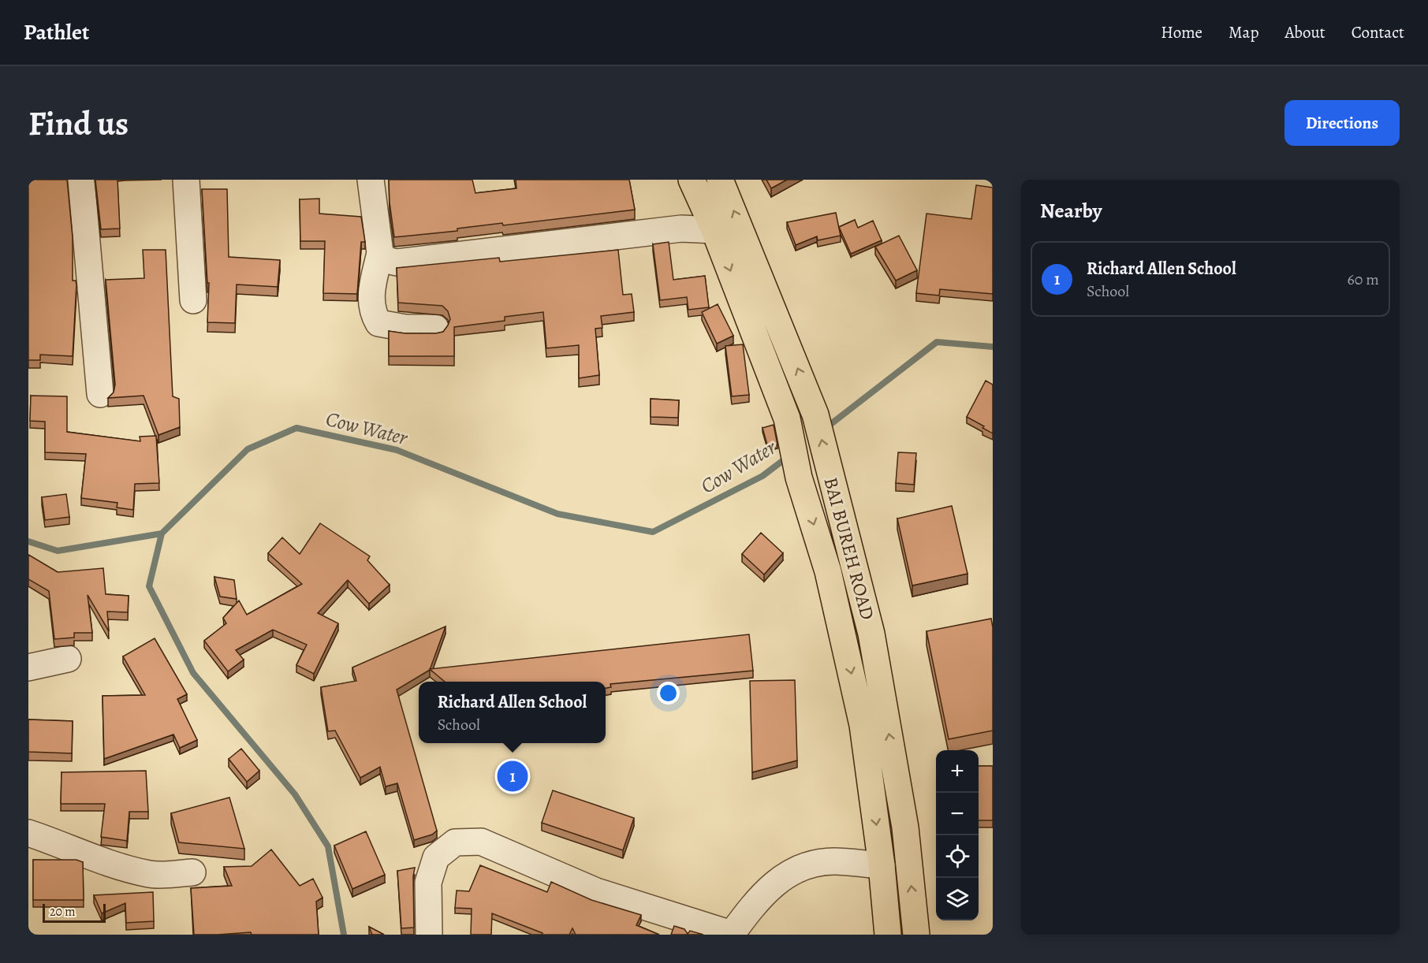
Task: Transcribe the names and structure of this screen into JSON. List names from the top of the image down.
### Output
{
  "streets": {
    "highway": ["BAI BUREH ROAD"]
  },
  "water": ["Cow Water"],
  "scale_bar": "20 m",
  "page": {
    "header": "Pathlet",
    "nav": [
      "Home",
      "Map",
      "About",
      "Contact"
    ],
    "buttons": "Directions",
    "title": "Find us",
    "heading": "Nearby",
    "list": [
      {
        "mark": "1",
        "name": "Richard Allen School",
        "note": "School",
        "value": "60 m"
      }
    ],
    "popup": ["Richard Allen School", "School"],
    "map_buttons": ["+", "−"],
    "pins": "1",
    "scale": "20 m"
  }
}
